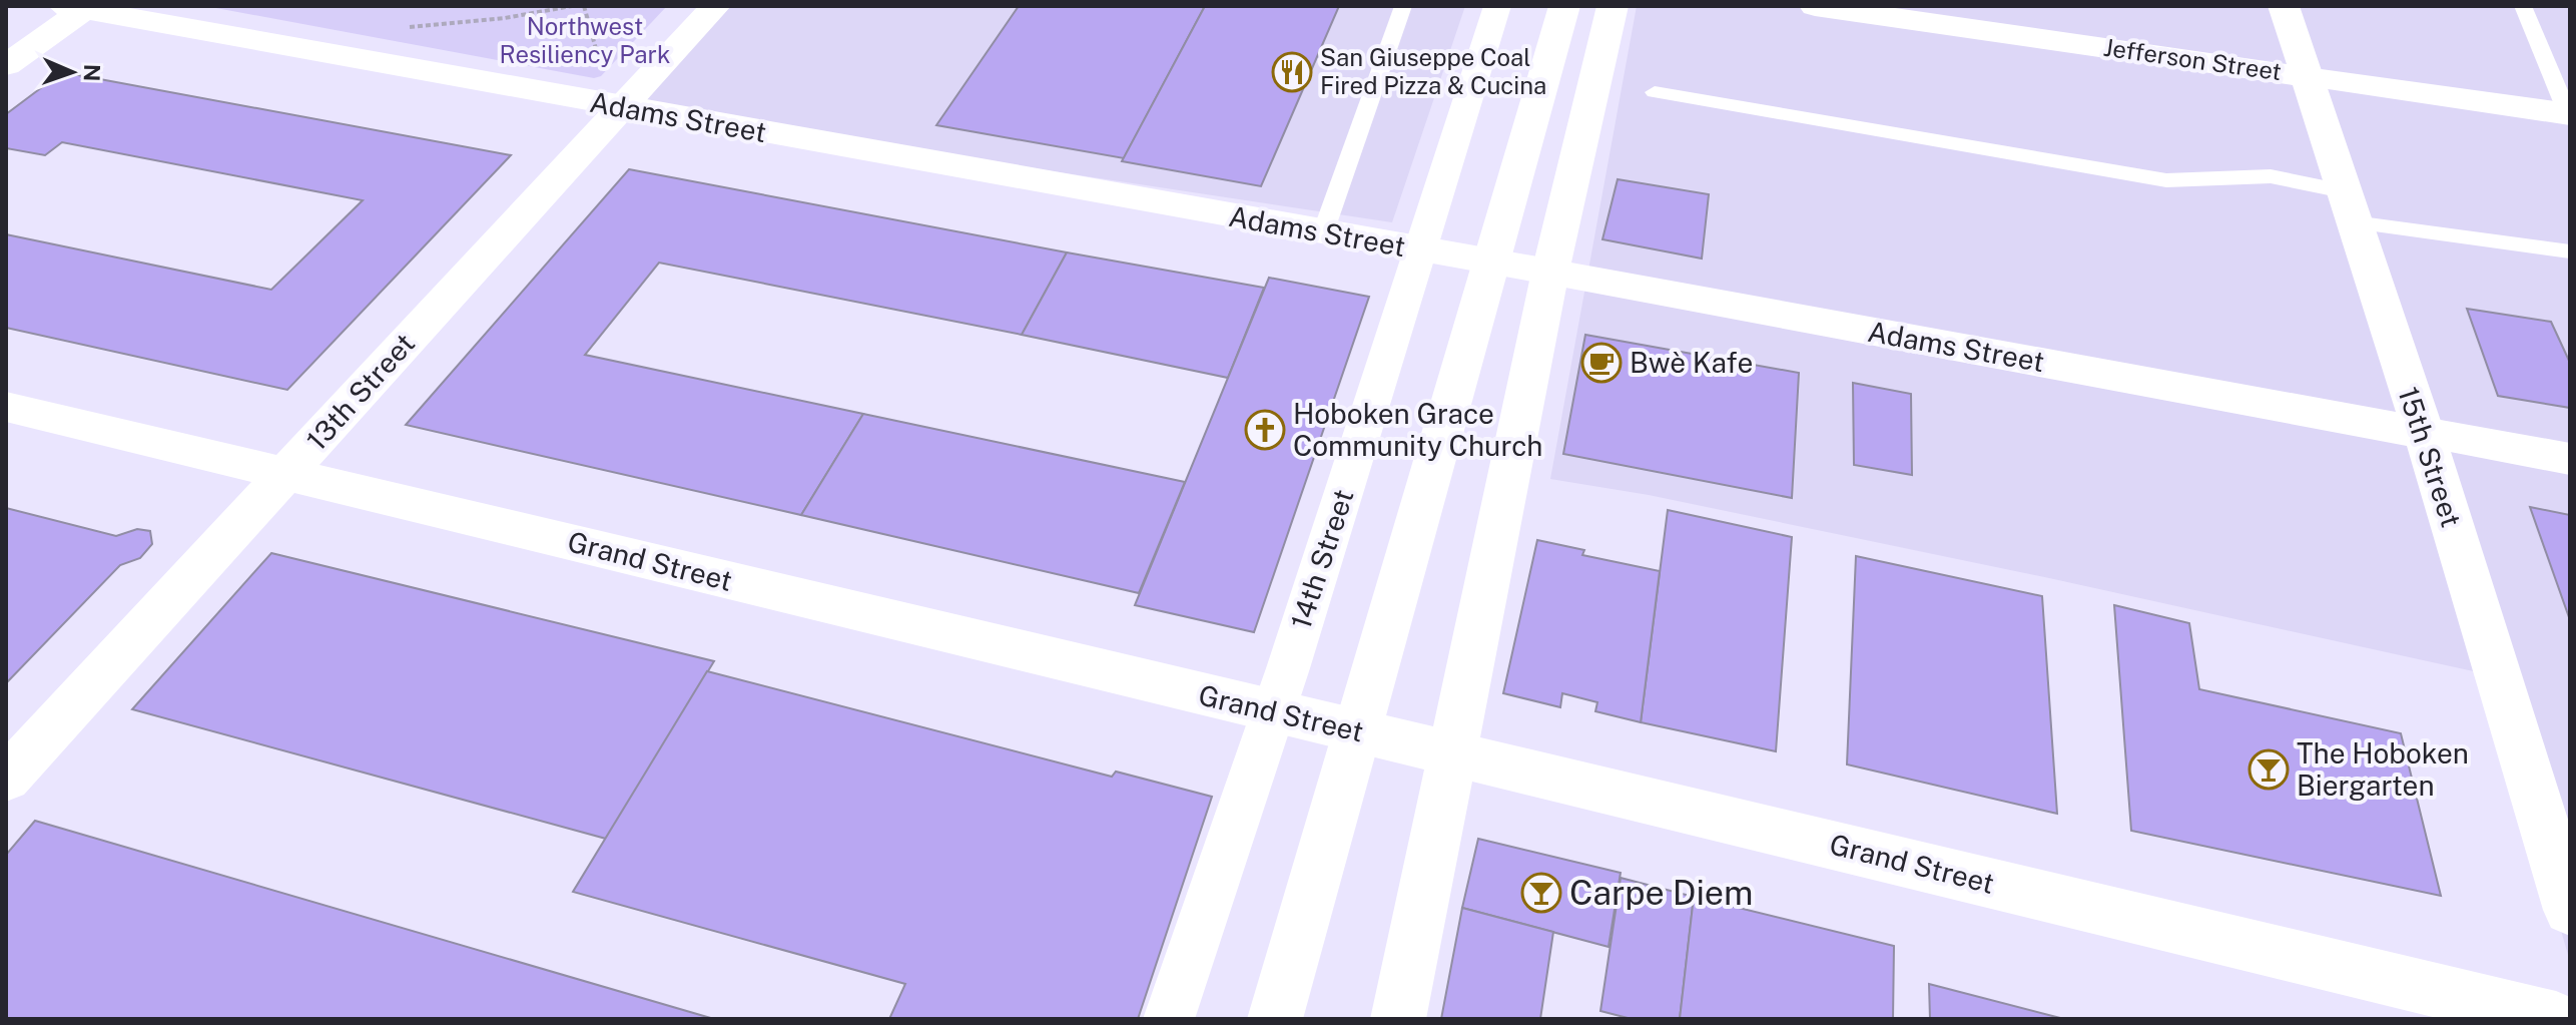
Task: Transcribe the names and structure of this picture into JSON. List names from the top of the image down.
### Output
{
  "streets": {
    "street": [
      "Jefferson Street",
      "Adams Street",
      "13th Street",
      "15th Street",
      "14th Street",
      "Grand Street"
    ]
  },
  "crossings": [
    ["Jefferson Street", "15th Street"],
    ["Adams Street", "13th Street"],
    ["Adams Street", "15th Street"],
    ["Adams Street", "14th Street"],
    ["13th Street", "Grand Street"],
    ["14th Street", "Grand Street"]
  ],
  "parks": ["Northwest Resiliency Park"],
  "places": {
    "restaurant": ["San Giuseppe Coal Fired Pizza & Cucina"],
    "cafe": ["Bwè Kafe"],
    "church": ["Hoboken Grace Community Church"],
    "bar": ["The Hoboken Biergarten", "Carpe Diem"]
  },
  "north": "right"
}
